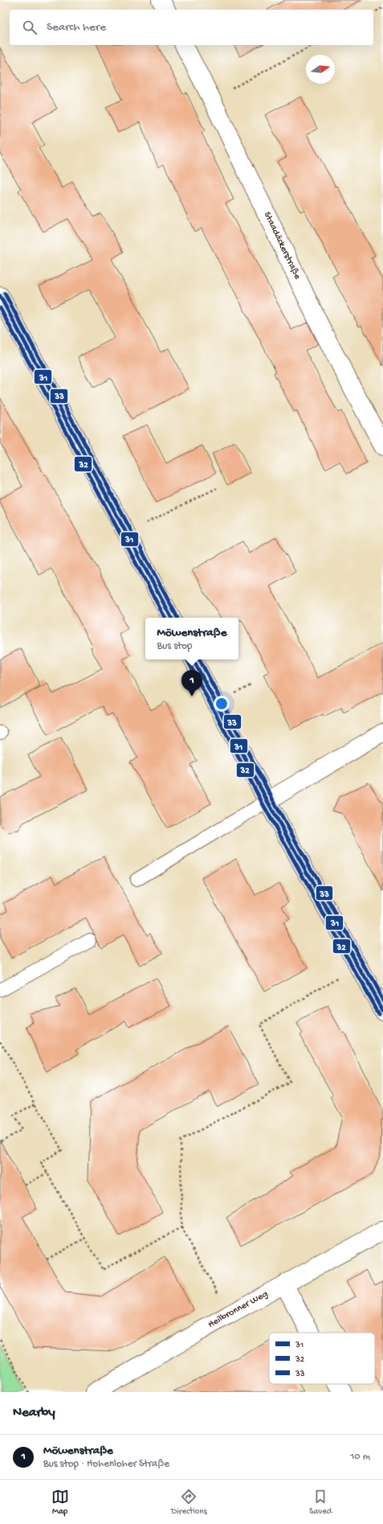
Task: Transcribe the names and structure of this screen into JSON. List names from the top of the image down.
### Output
{
  "streets": {
    "street": ["Staadäckerstraße", "Heilbronner Weg"]
  },
  "lines": ["transit line 33", "transit line 31", "transit line 32"],
  "legend": ["31", "32", "33"],
  "north": "right",
  "page": {
    "search": "Search here",
    "popup": ["Möwenstraße", "Bus stop"],
    "pins": "1",
    "heading": "Nearby",
    "list": [
      {
        "mark": "1",
        "name": "Möwenstraße",
        "note": "Bus stop · Hohenloher Straße",
        "value": "10 m"
      }
    ],
    "nav": ["Map", "Directions", "Saved"]
  }
}
